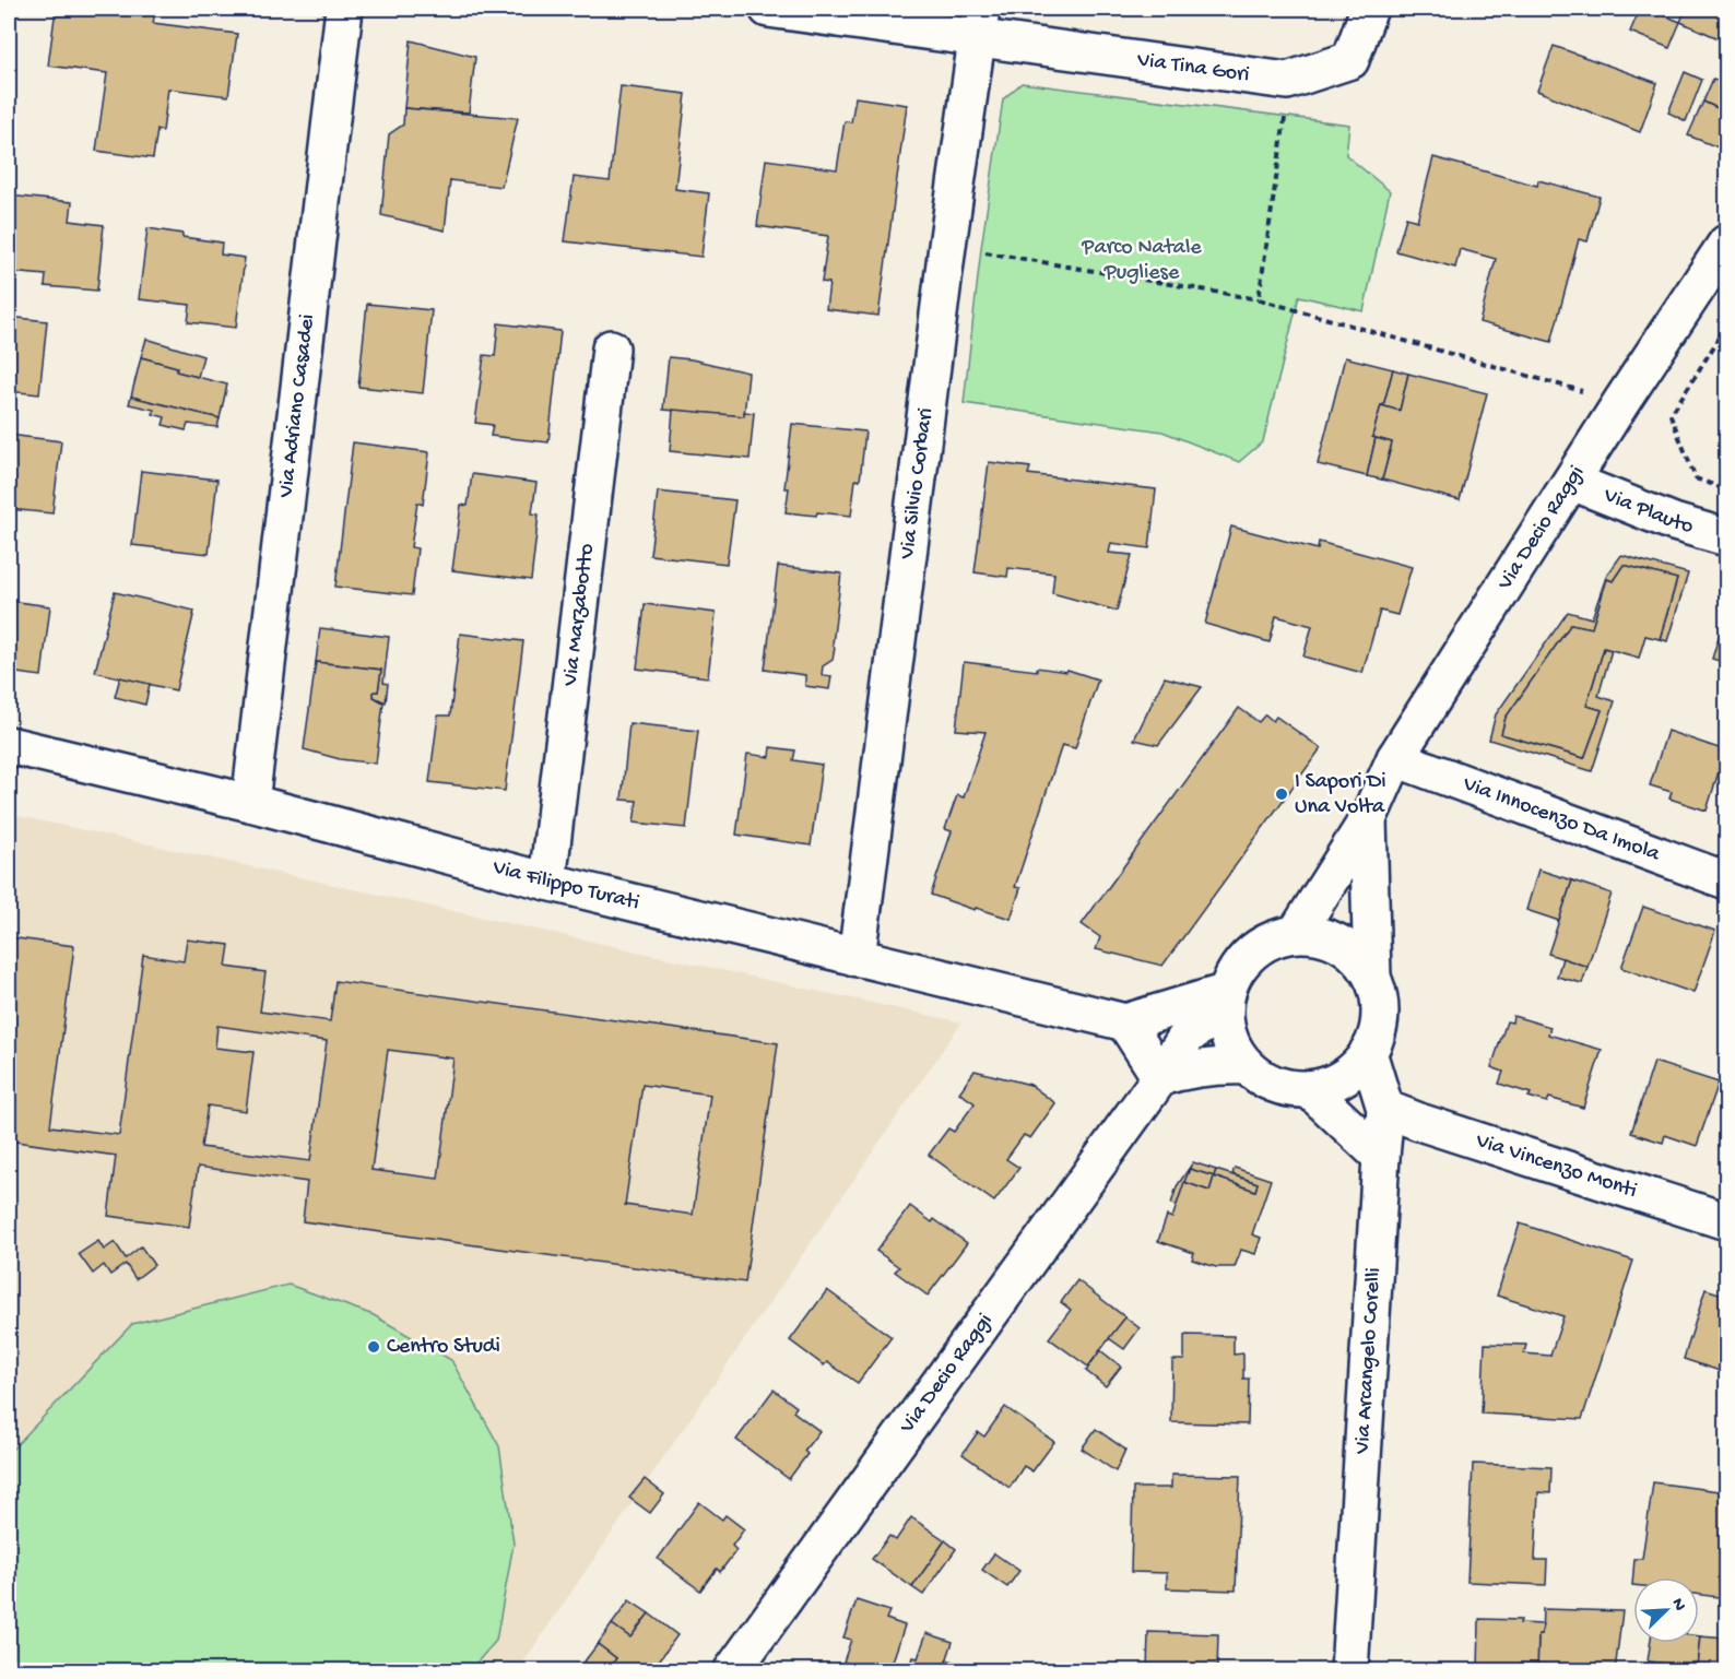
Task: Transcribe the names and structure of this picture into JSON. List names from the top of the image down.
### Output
{
  "streets": {
    "street": [
      "Via Tina Gori",
      "Via Adriano Casadei",
      "Via Silvio Corbari",
      "Via Plauto",
      "Via Decio Raggi",
      "Via Marzabotto",
      "Via Innocenzo Da Imola",
      "Via Filippo Turati",
      "Via Vincenzo Monti",
      "Via Arcangelo Corelli"
    ]
  },
  "crossings": [
    ["Via Tina Gori", "Via Silvio Corbari"],
    ["Via Adriano Casadei", "Via Filippo Turati"],
    ["Via Silvio Corbari", "Via Filippo Turati"],
    ["Via Plauto", "Via Decio Raggi"],
    ["Via Decio Raggi", "Via Innocenzo Da Imola"],
    ["Via Decio Raggi", "Via Arcangelo Corelli"],
    ["Via Marzabotto", "Via Filippo Turati"],
    ["Via Vincenzo Monti", "Via Arcangelo Corelli"]
  ],
  "parks": ["Parco Natale Pugliese"],
  "places": ["I Sapori Di Una Volta", "Centro Studi"],
  "north": "top right"
}
